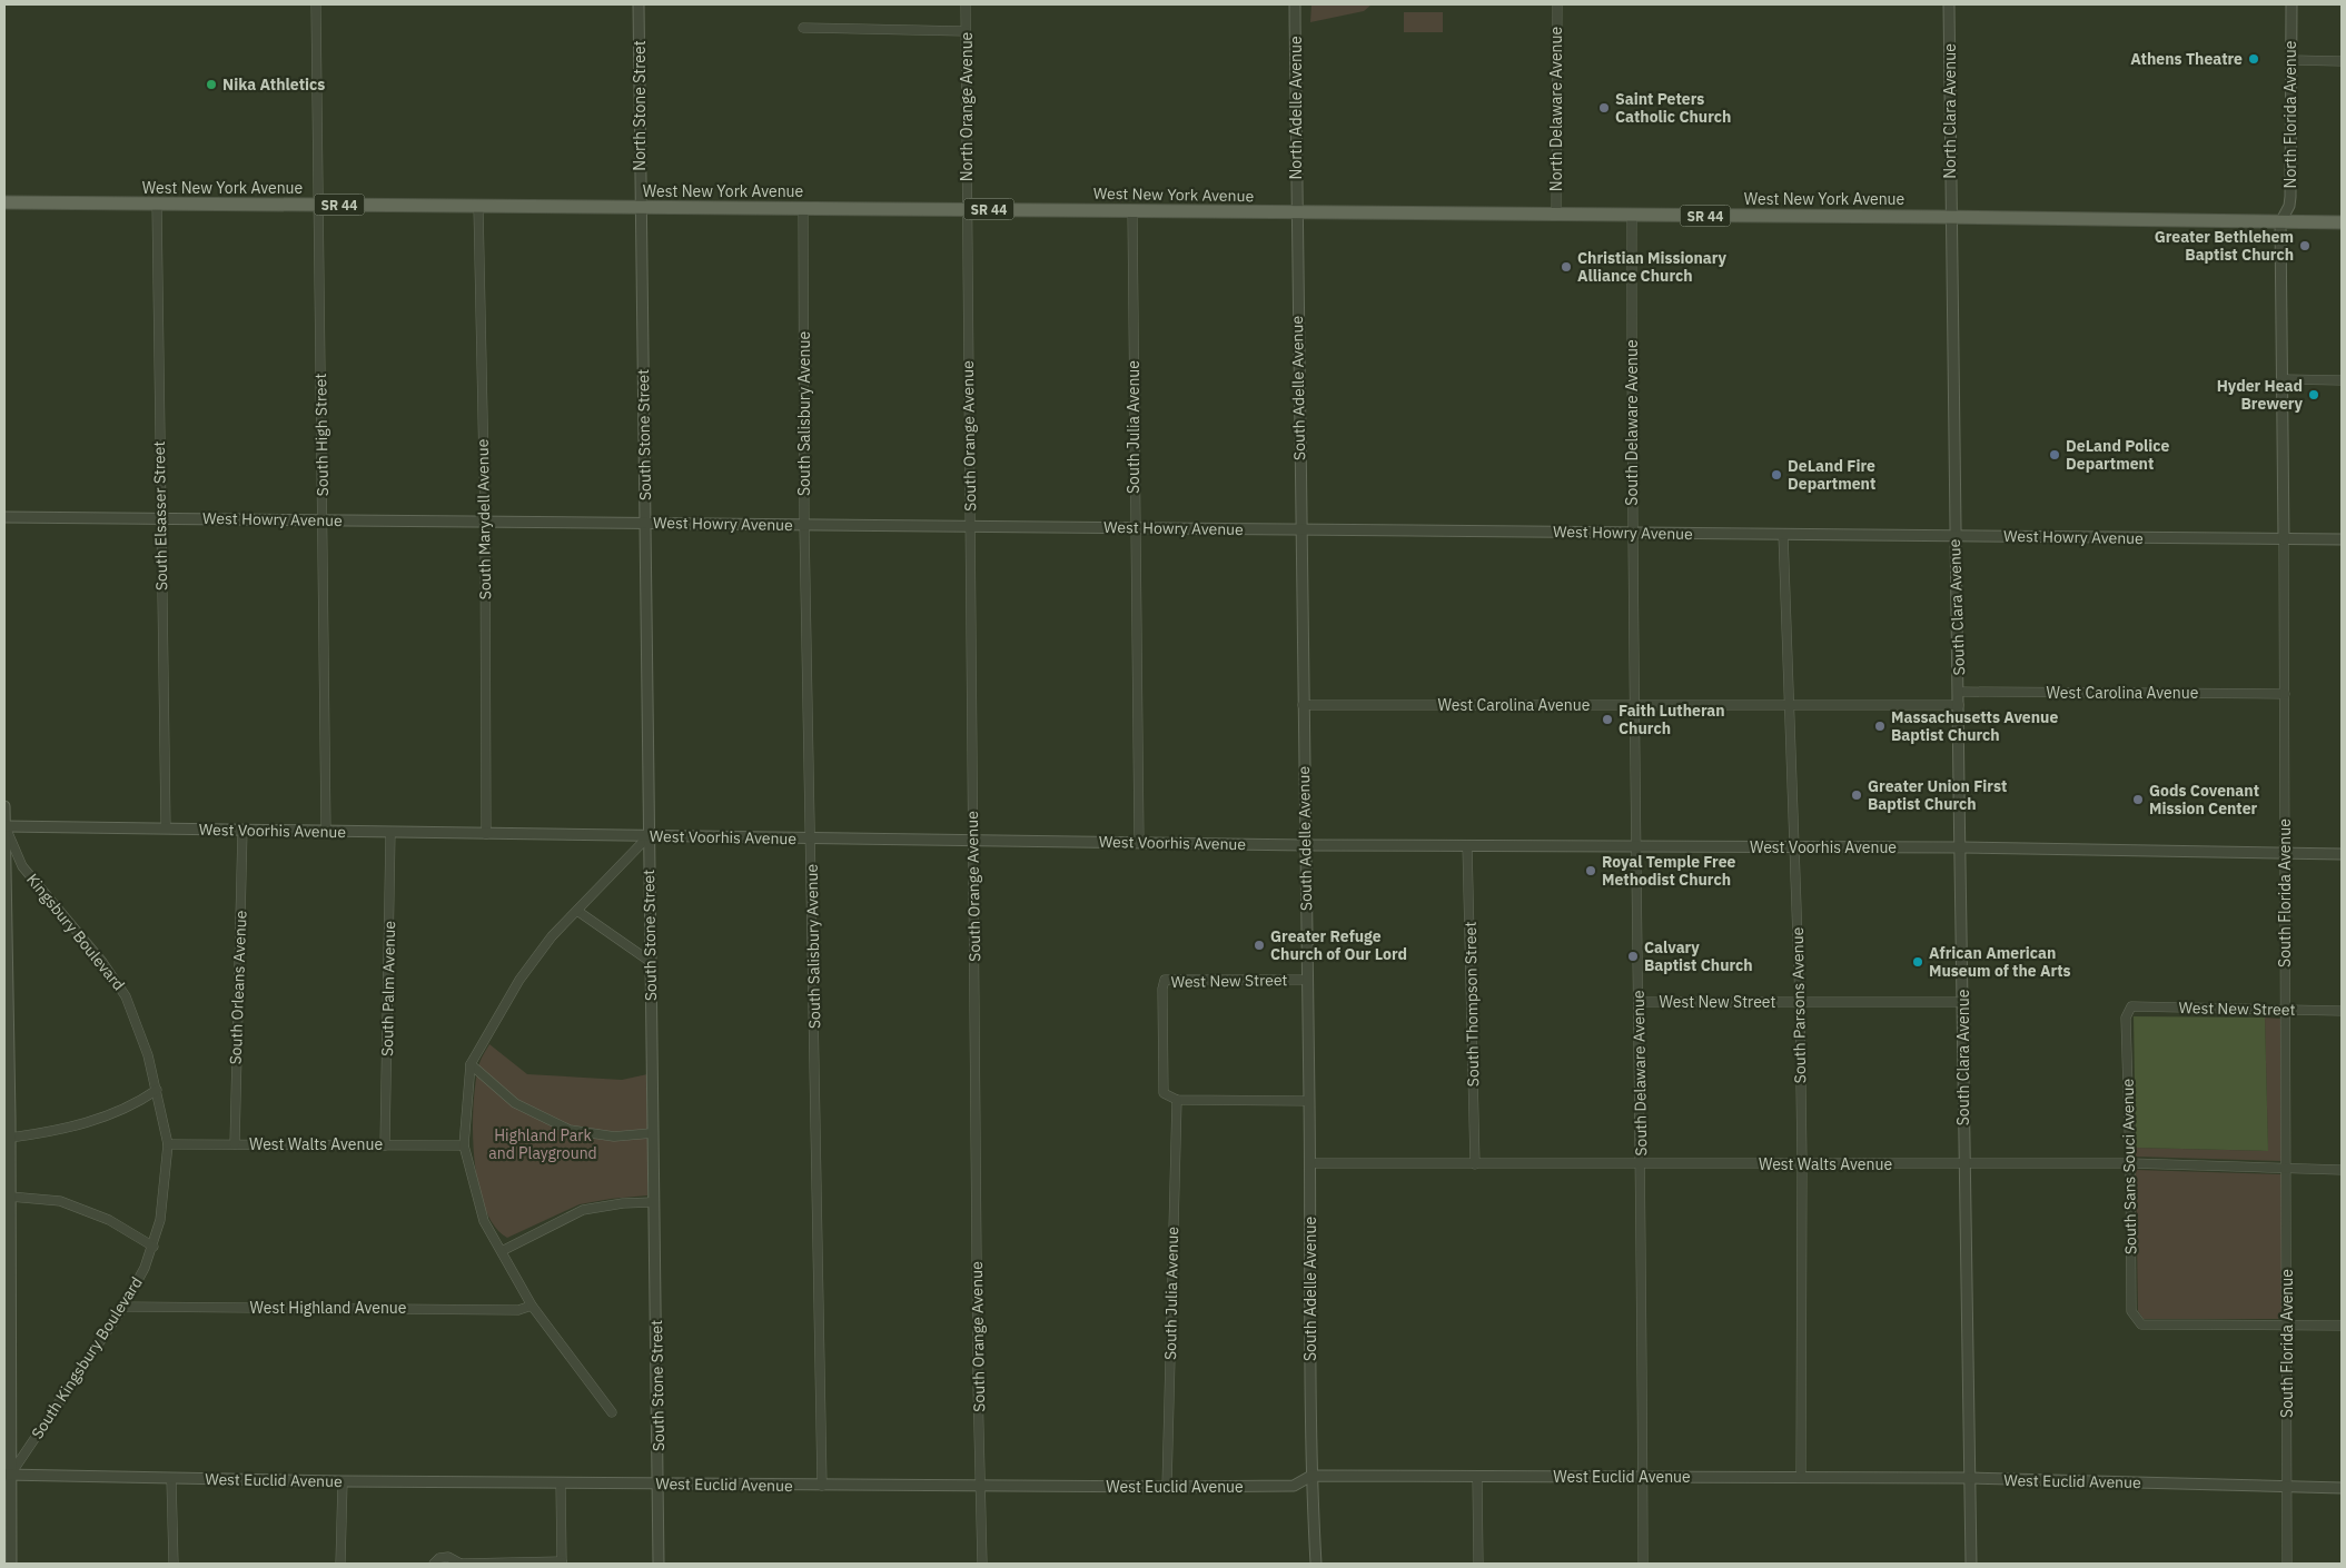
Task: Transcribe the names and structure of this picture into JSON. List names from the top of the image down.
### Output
{
  "streets": {
    "main road": ["West New York Avenue", "SR 44"],
    "street": [
      "North Stone Street",
      "North Orange Avenue",
      "North Adelle Avenue",
      "North Delaware Avenue",
      "North Clara Avenue",
      "North Florida Avenue",
      "South Adelle Avenue",
      "South Salisbury Avenue",
      "South Delaware Avenue",
      "South Julia Avenue",
      "South High Street",
      "South Stone Street",
      "South Orange Avenue",
      "South Elsasser Street",
      "West Howry Avenue",
      "South Marydell Avenue",
      "South Clara Avenue",
      "West Carolina Avenue",
      "West Voorhis Avenue",
      "South Florida Avenue",
      "Kingsbury Boulevard",
      "West New Street",
      "South Orleans Avenue",
      "South Palm Avenue",
      "South Thompson Street",
      "South Parsons Avenue",
      "West Walts Avenue",
      "South Sans Souci Avenue",
      "West Highland Avenue",
      "South Kingsbury Boulevard",
      "West Euclid Avenue"
    ]
  },
  "crossings": [
    ["North Stone Street", "West New York Avenue"],
    ["North Stone Street", "South Stone Street"],
    ["North Orange Avenue", "West New York Avenue"],
    ["North Orange Avenue", "South Orange Avenue"],
    ["North Adelle Avenue", "West New York Avenue"],
    ["North Adelle Avenue", "South Adelle Avenue"],
    ["North Delaware Avenue", "West New York Avenue"],
    ["North Clara Avenue", "West New York Avenue"],
    ["North Clara Avenue", "South Clara Avenue"],
    ["North Florida Avenue", "West New York Avenue"],
    ["North Florida Avenue", "South Florida Avenue"],
    ["West New York Avenue", "South Adelle Avenue"],
    ["West New York Avenue", "South Salisbury Avenue"],
    ["West New York Avenue", "South Delaware Avenue"],
    ["West New York Avenue", "South Julia Avenue"],
    ["West New York Avenue", "South High Street"],
    ["West New York Avenue", "South Stone Street"],
    ["West New York Avenue", "South Orange Avenue"],
    ["West New York Avenue", "South Elsasser Street"],
    ["West New York Avenue", "South Marydell Avenue"],
    ["West New York Avenue", "South Clara Avenue"],
    ["West New York Avenue", "South Florida Avenue"],
    ["South Adelle Avenue", "West Howry Avenue"],
    ["South Adelle Avenue", "West Carolina Avenue"],
    ["South Adelle Avenue", "West Voorhis Avenue"],
    ["South Adelle Avenue", "West New Street"],
    ["South Adelle Avenue", "West Walts Avenue"],
    ["South Adelle Avenue", "West Euclid Avenue"],
    ["South Salisbury Avenue", "West Howry Avenue"],
    ["South Salisbury Avenue", "West Voorhis Avenue"],
    ["South Salisbury Avenue", "West Euclid Avenue"],
    ["South Delaware Avenue", "West Howry Avenue"],
    ["South Delaware Avenue", "West Carolina Avenue"],
    ["South Delaware Avenue", "West Voorhis Avenue"],
    ["South Delaware Avenue", "West New Street"],
    ["South Delaware Avenue", "West Walts Avenue"],
    ["South Delaware Avenue", "West Euclid Avenue"],
    ["South Julia Avenue", "West Howry Avenue"],
    ["South Julia Avenue", "West Voorhis Avenue"],
    ["South Julia Avenue", "West New Street"],
    ["South Julia Avenue", "West Euclid Avenue"],
    ["South High Street", "West Howry Avenue"],
    ["South High Street", "West Voorhis Avenue"],
    ["South Stone Street", "West Howry Avenue"],
    ["South Stone Street", "West Voorhis Avenue"],
    ["South Stone Street", "West Euclid Avenue"],
    ["South Orange Avenue", "West Howry Avenue"],
    ["South Orange Avenue", "West Voorhis Avenue"],
    ["South Orange Avenue", "West Euclid Avenue"],
    ["South Elsasser Street", "West Howry Avenue"],
    ["South Elsasser Street", "West Voorhis Avenue"],
    ["West Howry Avenue", "South Marydell Avenue"],
    ["West Howry Avenue", "South Clara Avenue"],
    ["West Howry Avenue", "South Florida Avenue"],
    ["West Howry Avenue", "South Parsons Avenue"],
    ["South Marydell Avenue", "West Voorhis Avenue"],
    ["South Clara Avenue", "West Carolina Avenue"],
    ["South Clara Avenue", "West Voorhis Avenue"],
    ["South Clara Avenue", "West New Street"],
    ["South Clara Avenue", "West Walts Avenue"],
    ["South Clara Avenue", "West Euclid Avenue"],
    ["West Carolina Avenue", "South Florida Avenue"],
    ["West Carolina Avenue", "South Parsons Avenue"],
    ["West Voorhis Avenue", "South Florida Avenue"],
    ["West Voorhis Avenue", "Kingsbury Boulevard"],
    ["West Voorhis Avenue", "South Orleans Avenue"],
    ["West Voorhis Avenue", "South Palm Avenue"],
    ["West Voorhis Avenue", "South Thompson Street"],
    ["West Voorhis Avenue", "South Parsons Avenue"],
    ["South Florida Avenue", "West New Street"],
    ["South Florida Avenue", "West Walts Avenue"],
    ["South Florida Avenue", "South Sans Souci Avenue"],
    ["South Florida Avenue", "West Euclid Avenue"],
    ["Kingsbury Boulevard", "West Walts Avenue"],
    ["Kingsbury Boulevard", "South Kingsbury Boulevard"],
    ["West New Street", "South Parsons Avenue"],
    ["West New Street", "South Sans Souci Avenue"],
    ["South Orleans Avenue", "West Walts Avenue"],
    ["South Palm Avenue", "West Walts Avenue"],
    ["South Thompson Street", "West Walts Avenue"],
    ["South Parsons Avenue", "West Walts Avenue"],
    ["South Parsons Avenue", "West Euclid Avenue"],
    ["West Walts Avenue", "South Sans Souci Avenue"],
    ["West Highland Avenue", "South Kingsbury Boulevard"],
    ["South Kingsbury Boulevard", "West Euclid Avenue"]
  ],
  "parks": ["Highland Park and Playground"],
  "places": [
    "Athens Theatre",
    "Nika Athletics",
    "Saint Peters Catholic Church",
    "Greater Bethlehem Baptist Church",
    "Christian Missionary Alliance Church",
    "Hyder Head Brewery",
    "DeLand Police Department",
    "DeLand Fire Department",
    "Faith Lutheran Church",
    "Massachusetts Avenue Baptist Church",
    "Greater Union First Baptist Church",
    "Gods Covenant Mission Center",
    "Royal Temple Free Methodist Church",
    "Greater Refuge Church of Our Lord",
    "Calvary Baptist Church",
    "African American Museum of the Arts"
  ]
}
